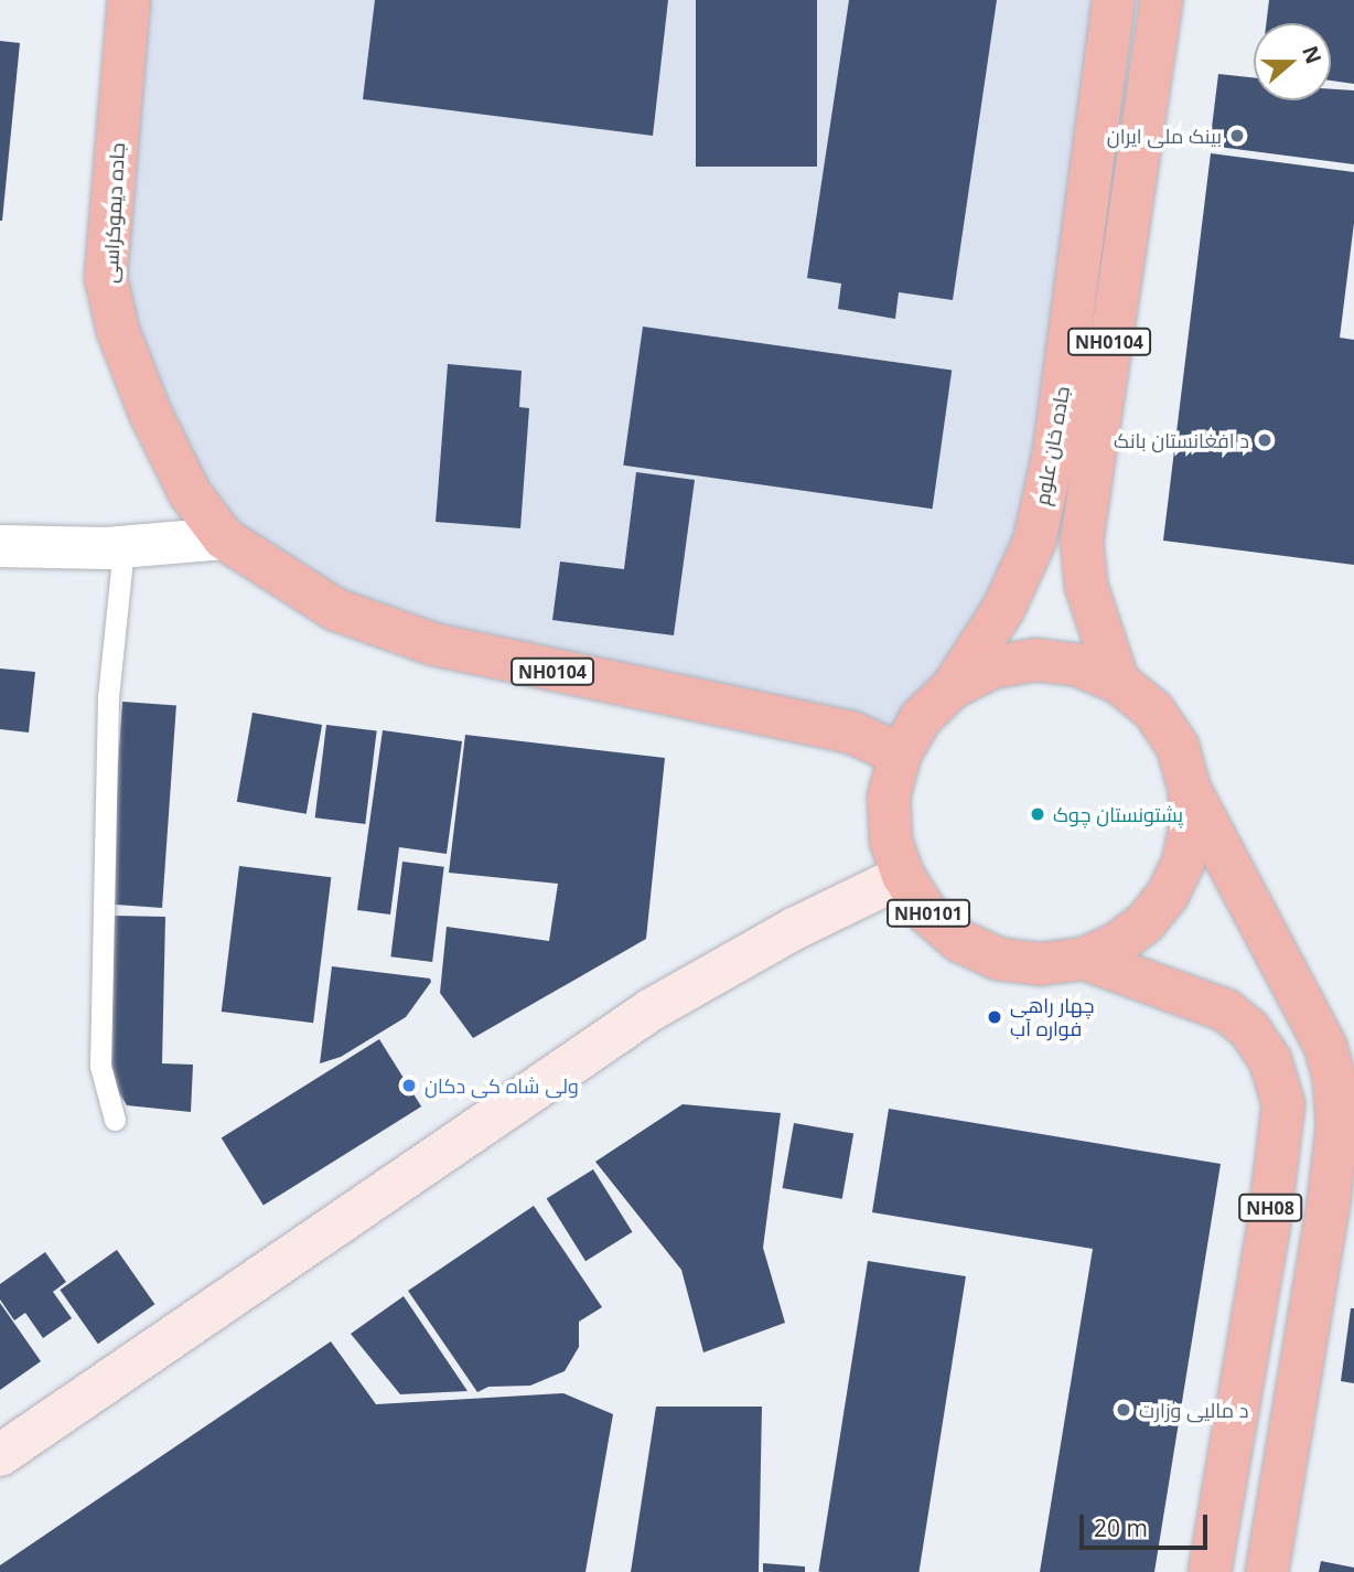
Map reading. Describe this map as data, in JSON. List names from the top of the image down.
{
  "streets": {
    "highway": [
      "جاده دیموکراسی",
      "NH0104",
      "جادہ خان علوم",
      "NH0101",
      "NH08"
    ]
  },
  "crossings": [
    ["جاده دیموکراسی", "NH0104"],
    ["NH0104", "NH0101"],
    ["جادہ خان علوم", "NH0101"],
    ["NH0101", "NH08"]
  ],
  "places": [
    "بینک ملی ایران",
    "د افغانستان بانک",
    "پشتونستان چوک",
    "چهار راهی فواره آب",
    "ولی شاہ کی دکان",
    "د مالیی وزارت"
  ],
  "scale_bar": "20 m",
  "north": "right"
}
